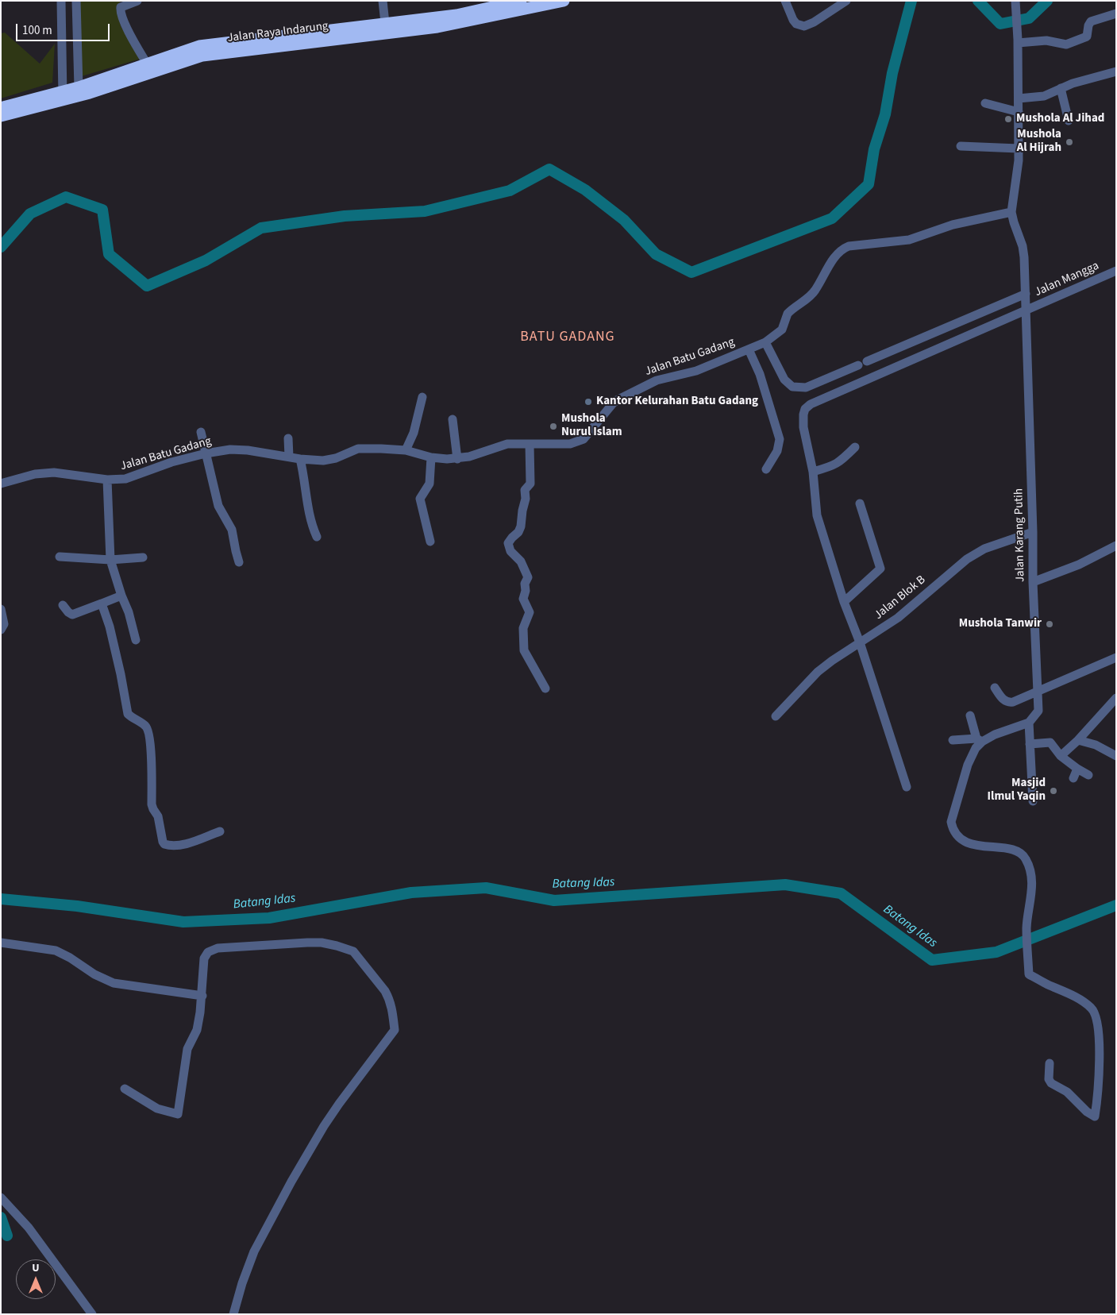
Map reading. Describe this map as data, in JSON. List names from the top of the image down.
{
  "streets": {
    "highway": ["Jalan Raya Indarung"],
    "street": [
      "Jalan Mangga",
      "Jalan Batu Gadang",
      "Jalan Karang Putih",
      "Jalan Blok B"
    ]
  },
  "crossings": [
    ["Jalan Mangga", "Jalan Karang Putih"],
    ["Jalan Batu Gadang", "Jalan Karang Putih"],
    ["Jalan Karang Putih", "Jalan Blok B"]
  ],
  "districts": ["BATU GADANG"],
  "water": ["Batang Idas"],
  "places": [
    "Mushola Al Jihad",
    "Mushola Al Hijrah",
    "Kantor Kelurahan Batu Gadang",
    "Mushola Nurul Islam",
    "Mushola Tanwir",
    "Masjid Ilmul Yaqin"
  ],
  "scale_bar": "100 m",
  "north": "top"
}
